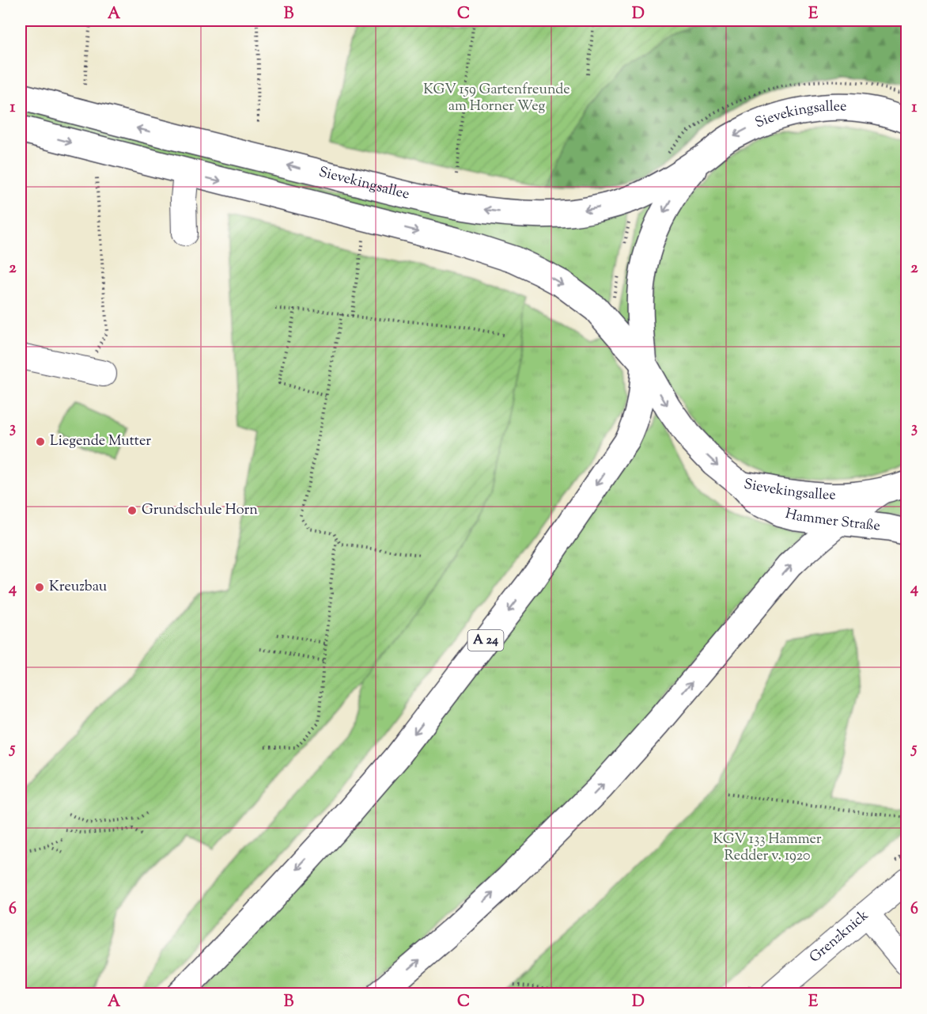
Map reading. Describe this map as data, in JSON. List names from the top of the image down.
{
  "streets": {
    "main road": ["Sievekingsallee", "Hammer Straße", "A 24"],
    "street": ["Grenzknick"]
  },
  "crossings": [
    ["Sievekingsallee", "Hammer Straße"],
    ["Sievekingsallee", "A 24"]
  ],
  "parks": ["KGV 159 Gartenfreunde am Horner Weg", "KGV 133 Hammer Redder v. 1920"],
  "places": ["Liegende Mutter", "Grundschule Horn", "Kreuzbau"],
  "grid": {
    "columns": [
      "A",
      "B",
      "C",
      "D",
      "E"
    ],
    "rows": [
      "1",
      "2",
      "3",
      "4",
      "5",
      "6"
    ]
  }
}
